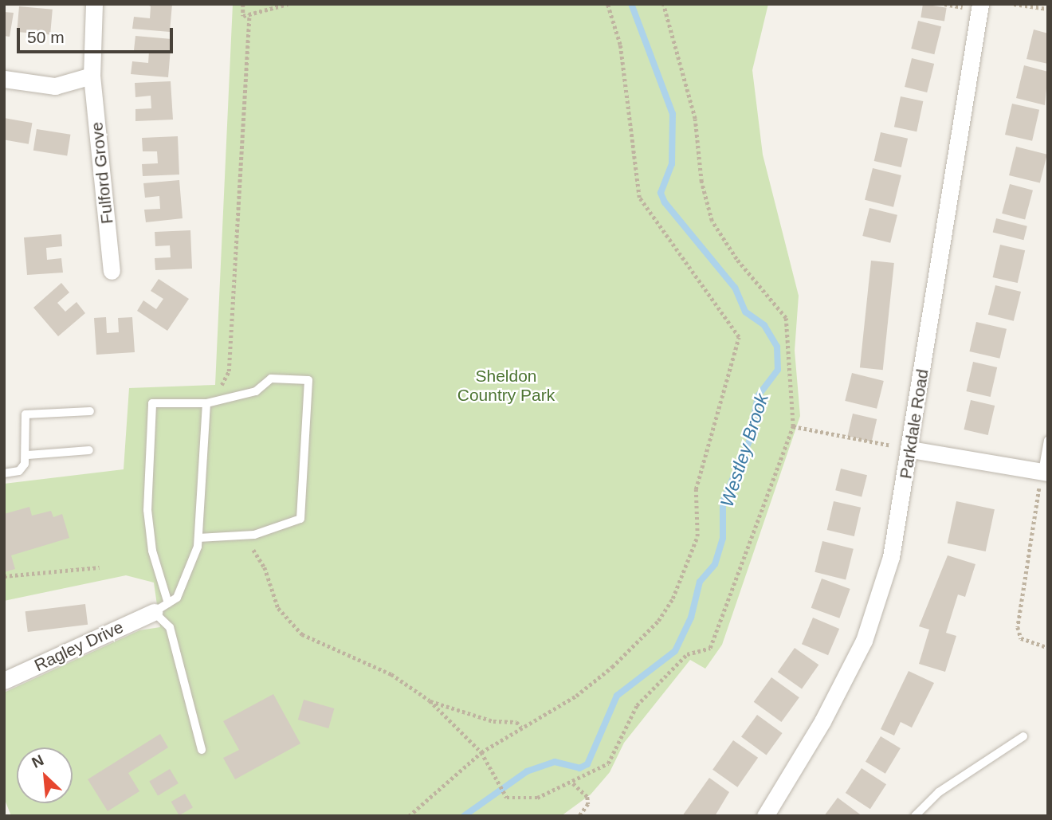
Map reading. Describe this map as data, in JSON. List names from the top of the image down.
{
  "streets": {
    "street": ["Fulford Grove", "Parkdale Road", "Ragley Drive"]
  },
  "water": ["Westley Brook"],
  "parks": ["Sheldon Country Park"],
  "scale_bar": "50 m",
  "north": "top left"
}
